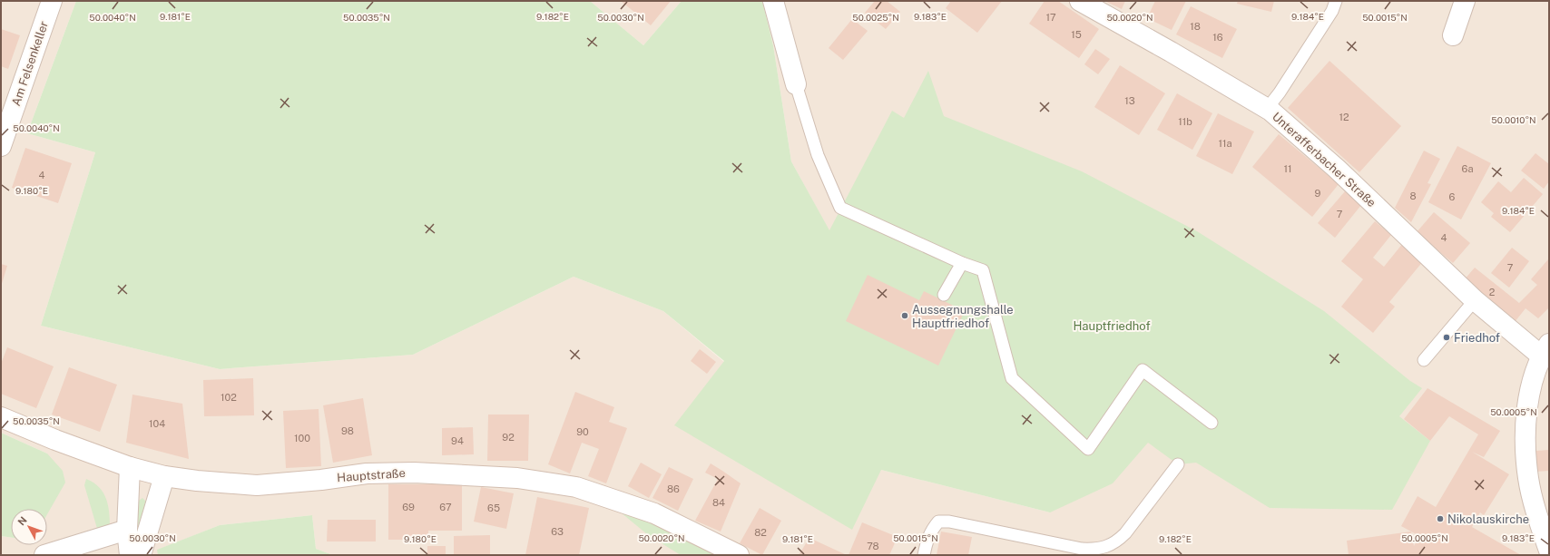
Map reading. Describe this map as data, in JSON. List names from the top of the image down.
{
  "streets": {
    "street": ["Am Felsenkeller", "Unterafferbacher Straße", "Hauptstraße"]
  },
  "parks": ["Hauptfriedhof"],
  "places": ["Aussegnungshalle Hauptfriedhof", "Friedhof", "Nikolauskirche"],
  "house_numbers": [
    "17",
    "18",
    "15",
    "16",
    "13",
    "12",
    "11b",
    "11a",
    "11",
    "6a",
    "4",
    "9",
    "8",
    "6",
    "7",
    "4",
    "7",
    "2",
    "102",
    "104",
    "98",
    "90",
    "92",
    "100",
    "94",
    "86",
    "84",
    "69",
    "67",
    "65",
    "63",
    "82",
    "78"
  ],
  "north": "top left",
  "coordinates": [
    "9.184°E",
    "9.181°E",
    "9.182°E",
    "9.183°E",
    "50.0040°N",
    "50.0035°N",
    "50.0030°N",
    "50.0025°N",
    "50.0020°N",
    "50.0015°N",
    "50.0010°N",
    "9.180°E",
    "50.0005°N"
  ]
}
